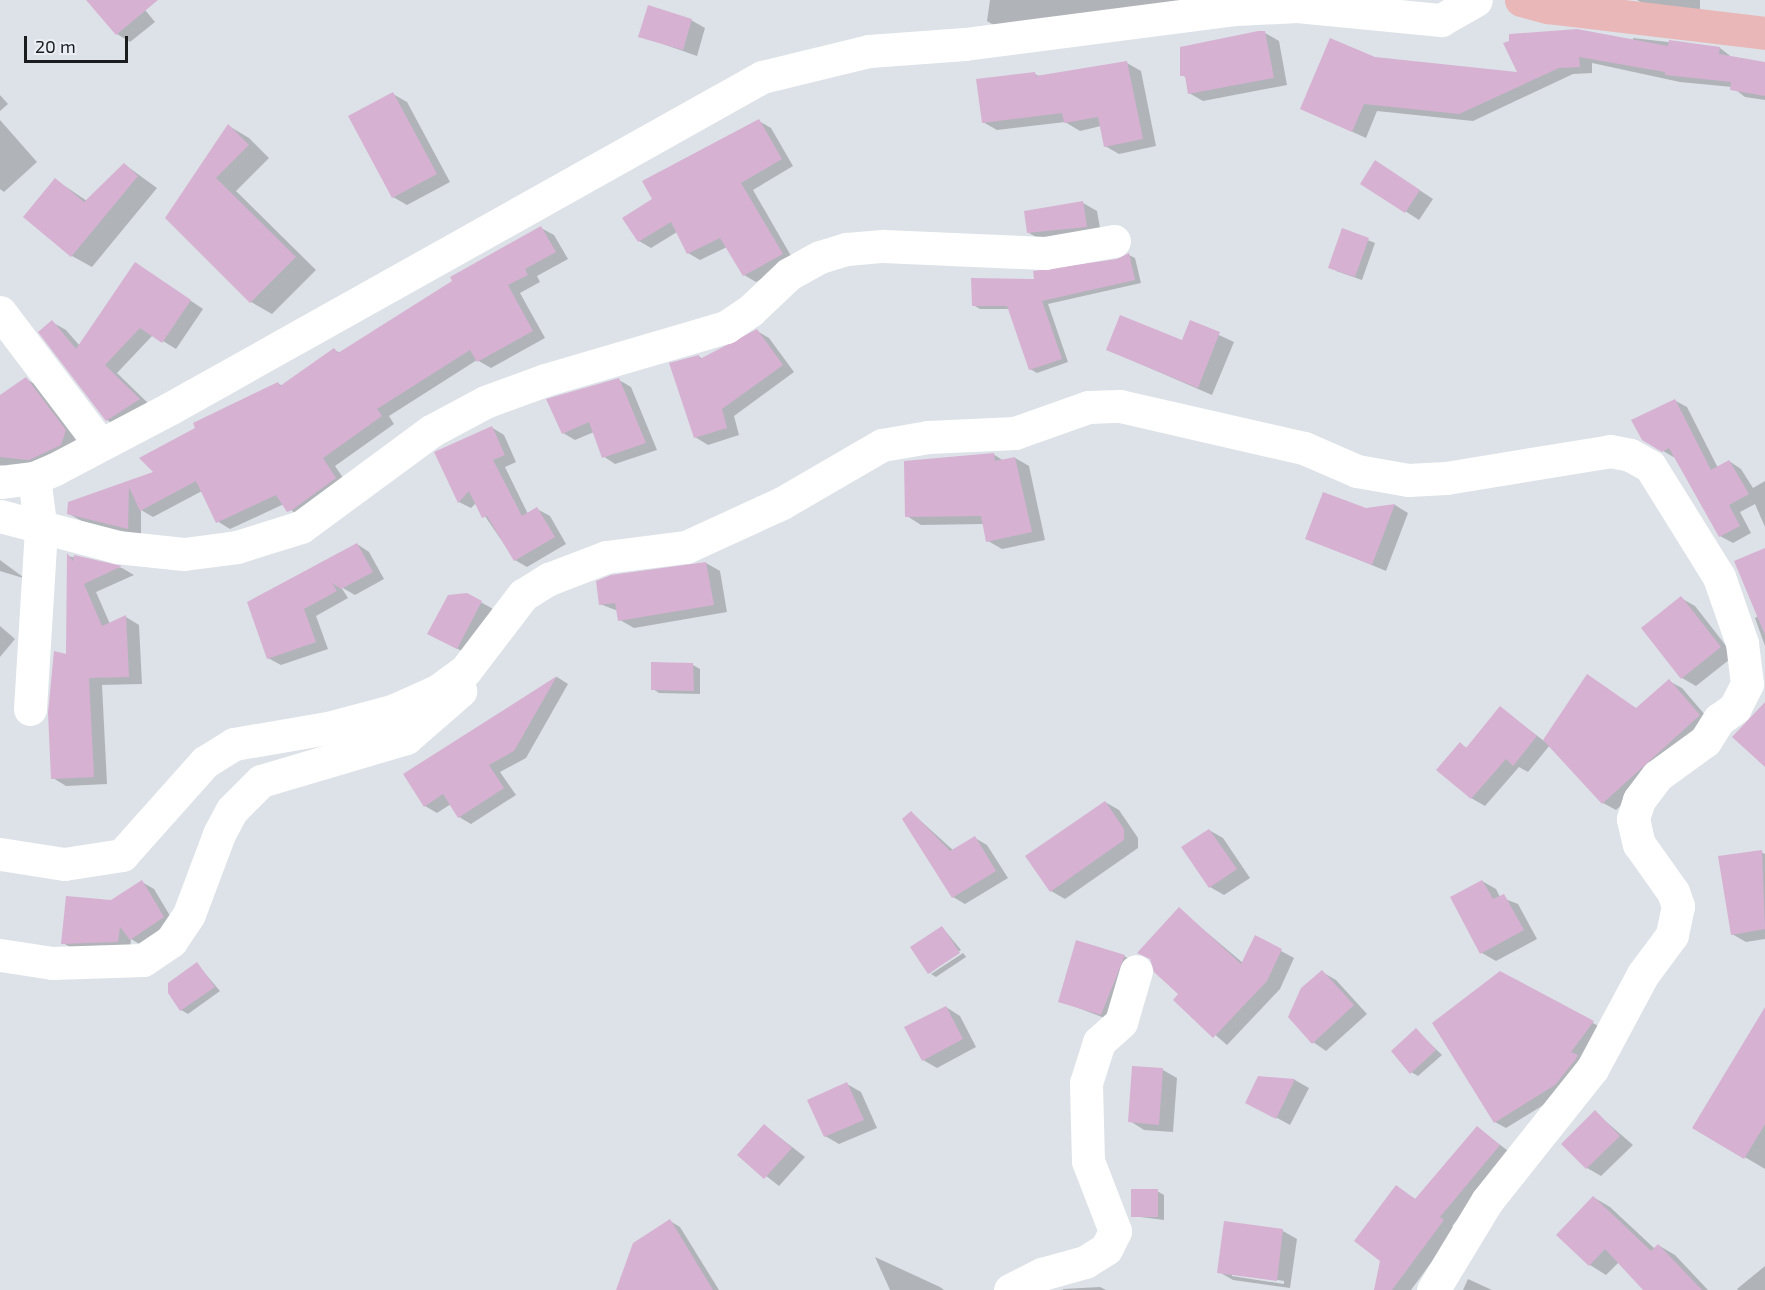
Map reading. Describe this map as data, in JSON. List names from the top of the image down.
{
  "scale_bar": "20 m"
}
